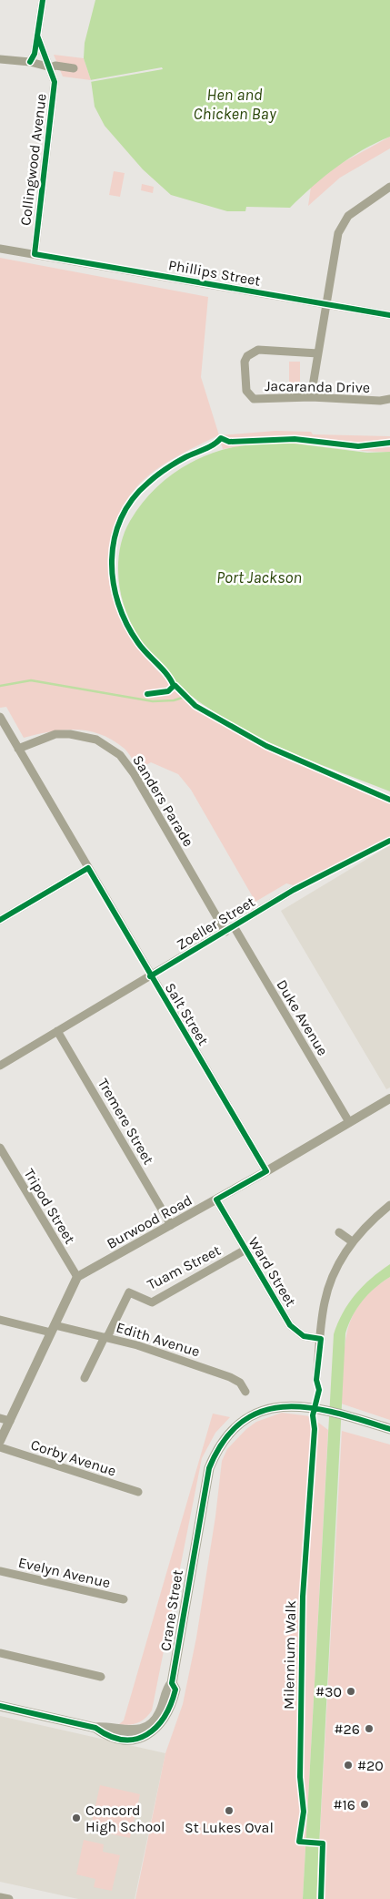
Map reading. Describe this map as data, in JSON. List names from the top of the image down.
{
  "streets": {
    "main road": ["Crane Street"],
    "street": [
      "Collingwood Avenue",
      "Phillips Street",
      "Jacaranda Drive",
      "Sanders Parade",
      "Zoeller Street",
      "Salt Street",
      "Duke Avenue",
      "Tremere Street",
      "Tripod Street",
      "Burwood Road",
      "Tuam Street",
      "Ward Street",
      "Edith Avenue",
      "Corby Avenue",
      "Evelyn Avenue"
    ],
    "cycle path": ["Milennium Walk"]
  },
  "crossings": [
    ["Collingwood Avenue", "Phillips Street"],
    ["Sanders Parade", "Zoeller Street"],
    ["Sanders Parade", "Salt Street"],
    ["Zoeller Street", "Salt Street"],
    ["Zoeller Street", "Duke Avenue"],
    ["Zoeller Street", "Tremere Street"],
    ["Salt Street", "Burwood Road"],
    ["Duke Avenue", "Burwood Road"],
    ["Tremere Street", "Burwood Road"],
    ["Tripod Street", "Burwood Road"],
    ["Burwood Road", "Ward Street"],
    ["Tuam Street", "Ward Street"],
    ["Tuam Street", "Edith Avenue"]
  ],
  "water": ["Hen and Chicken Bay", "Port Jackson"],
  "places": [
    "#30",
    "#26",
    "#20",
    "#16",
    "St Lukes Oval",
    "Concord High School"
  ]
}
